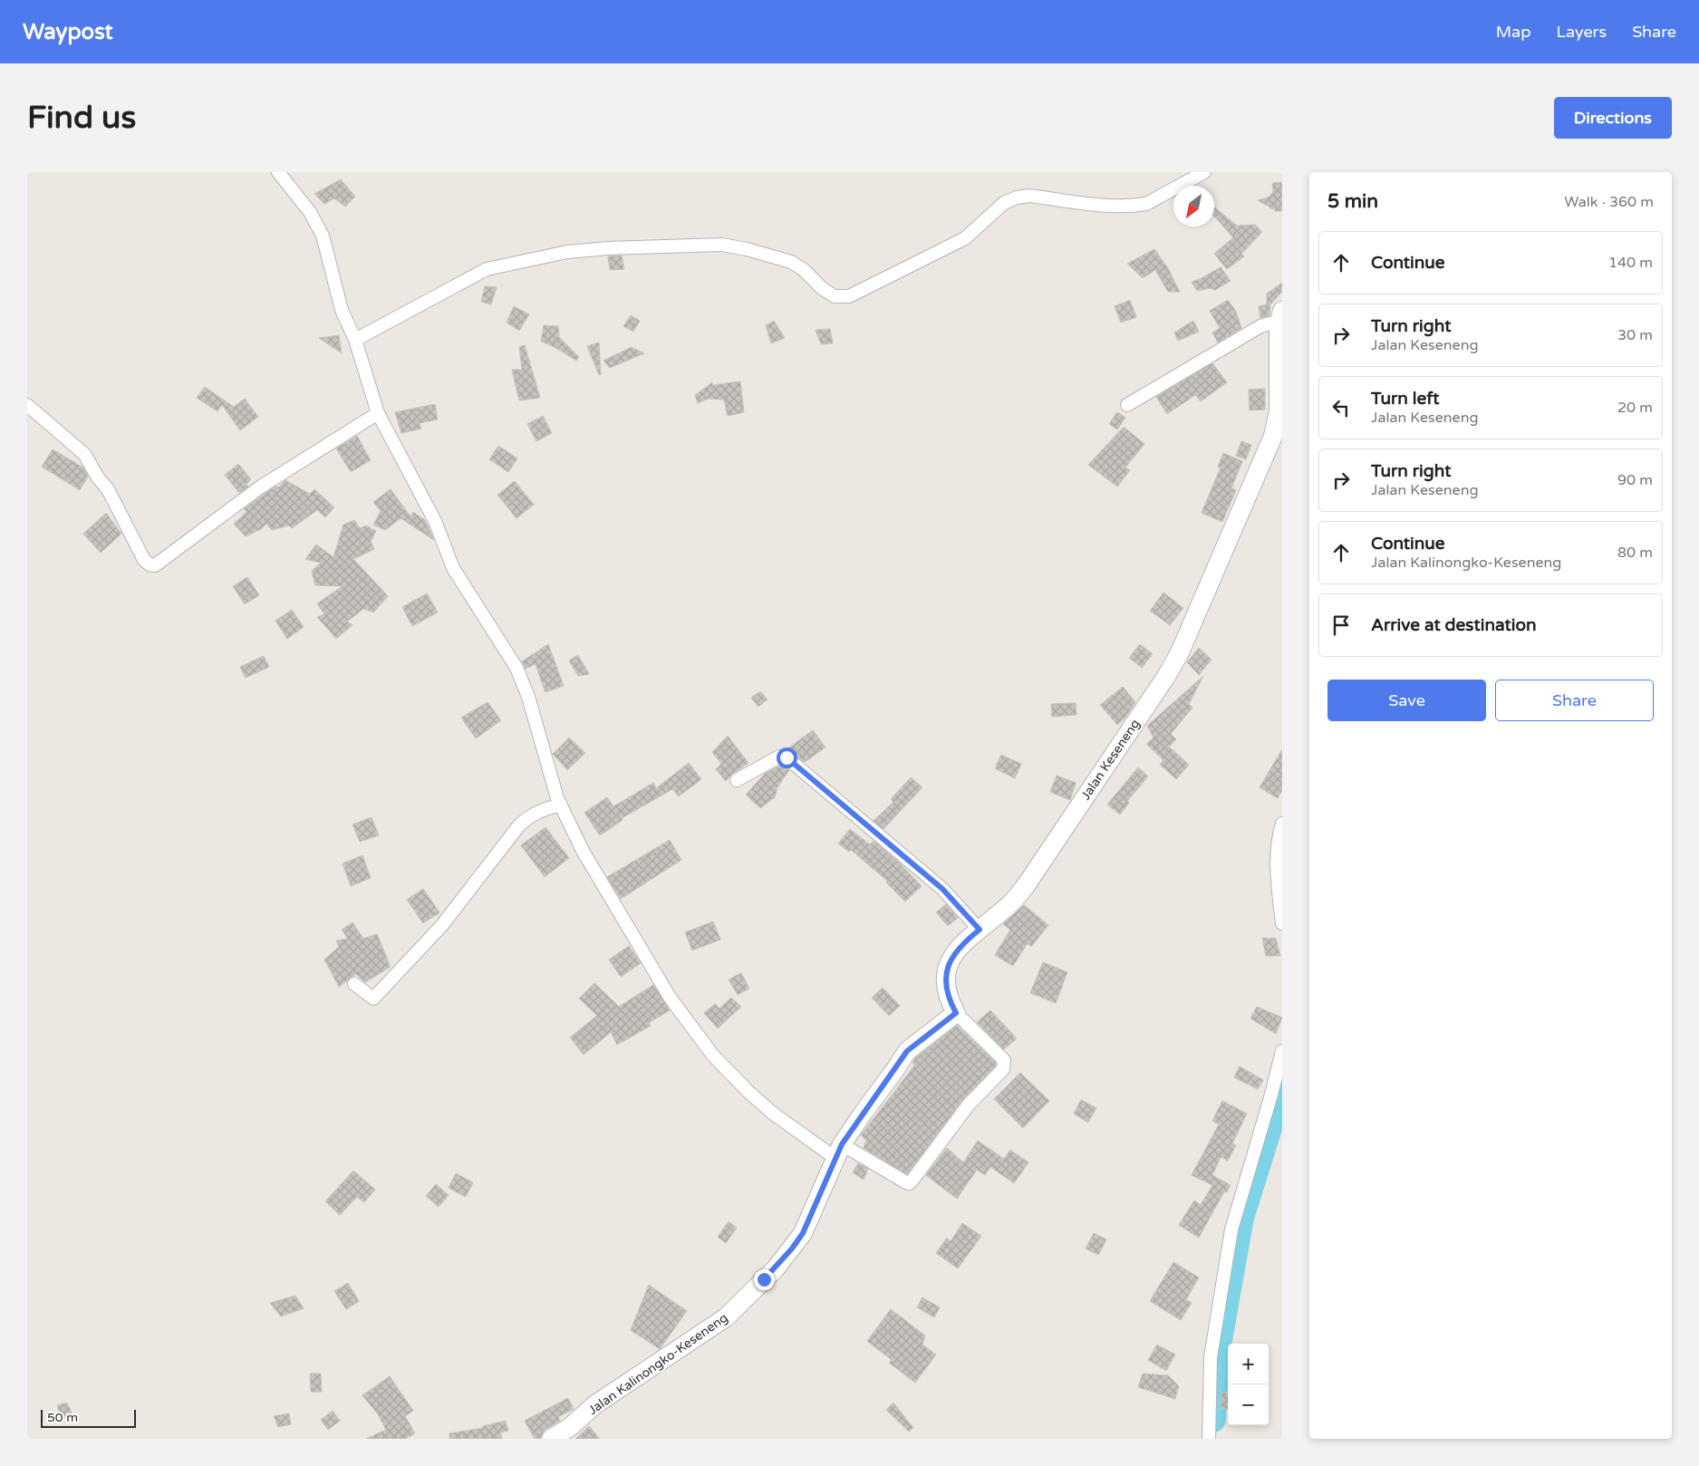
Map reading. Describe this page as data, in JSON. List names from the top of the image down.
{
  "streets": {
    "street": ["Jalan Keseneng", "Jalan Kalinongko-Keseneng"]
  },
  "scale_bar": "50 m",
  "north": "bottom left",
  "page": {
    "header": "Waypost",
    "nav": ["Map", "Layers", "Share"],
    "buttons": [
      "Directions",
      ["Save", "Share"]
    ],
    "title": "Find us",
    "heading": ["5 min", "Walk · 360 m"],
    "list": [
      ["Continue", "140 m"],
      ["Turn right", "Jalan Keseneng", "30 m"],
      ["Turn left", "Jalan Keseneng", "20 m"],
      ["Turn right", "Jalan Keseneng", "90 m"],
      ["Continue", "Jalan Kalinongko-Keseneng", "80 m"],
      "Arrive at destination"
    ],
    "map_buttons": ["+", "−"],
    "scale": "50 m"
  }
}
